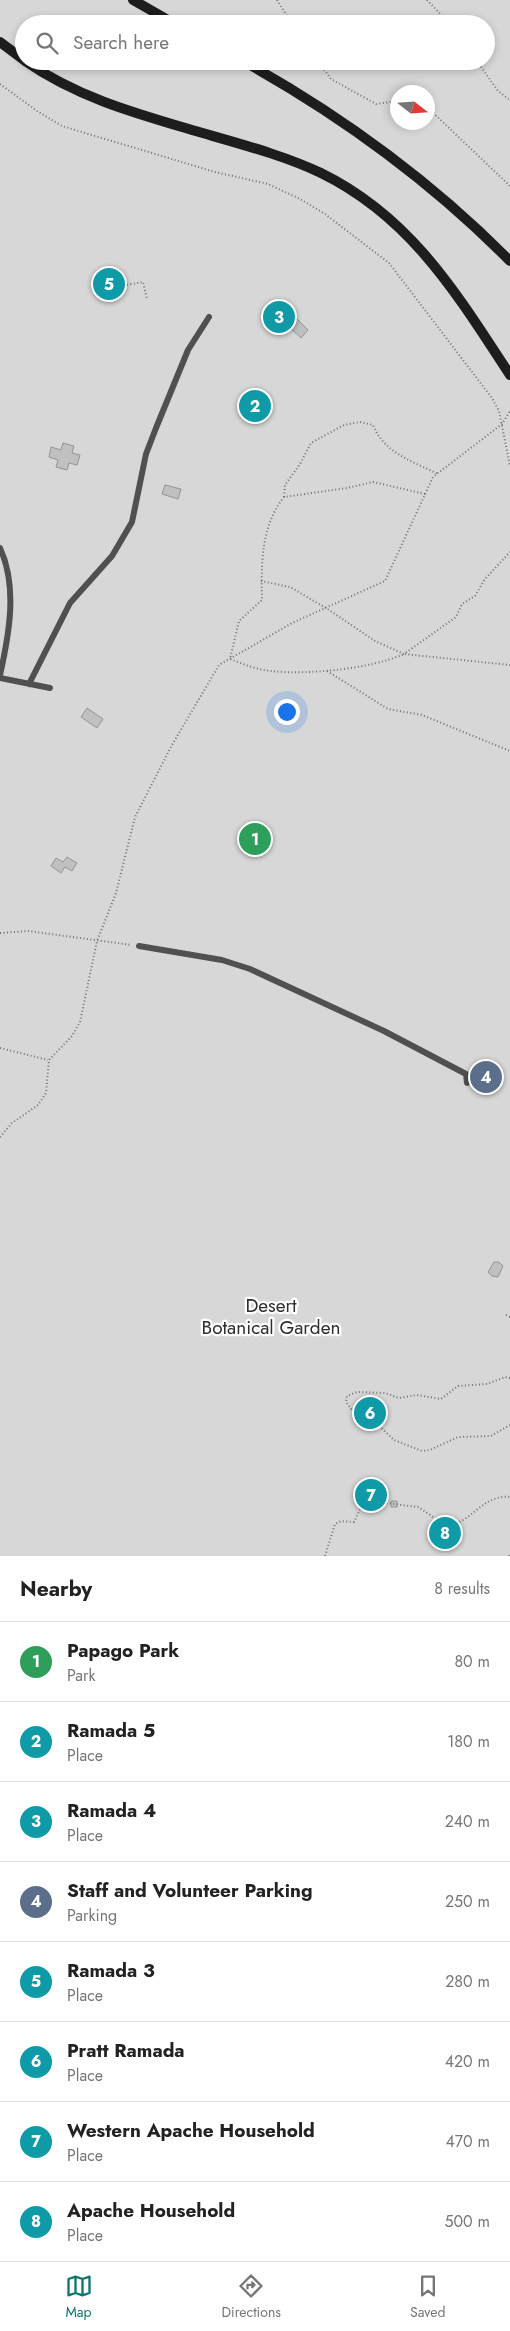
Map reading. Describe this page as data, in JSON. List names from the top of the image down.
{
  "parks": ["Desert Botanical Garden"],
  "north": "right",
  "page": {
    "search": "Search here",
    "pins": [
      "5",
      "3",
      "2",
      "1",
      "4",
      "6",
      "7",
      "8"
    ],
    "heading": ["Nearby", "8 results"],
    "list": [
      {
        "mark": "1",
        "name": "Papago Park",
        "note": "Park",
        "value": "80 m"
      },
      {
        "mark": "2",
        "name": "Ramada 5",
        "note": "Place",
        "value": "180 m"
      },
      {
        "mark": "3",
        "name": "Ramada 4",
        "note": "Place",
        "value": "240 m"
      },
      {
        "mark": "4",
        "name": "Staff and Volunteer Parking",
        "note": "Parking",
        "value": "250 m"
      },
      {
        "mark": "5",
        "name": "Ramada 3",
        "note": "Place",
        "value": "280 m"
      },
      {
        "mark": "6",
        "name": "Pratt Ramada",
        "note": "Place",
        "value": "420 m"
      },
      {
        "mark": "7",
        "name": "Western Apache Household",
        "note": "Place",
        "value": "470 m"
      },
      {
        "mark": "8",
        "name": "Apache Household",
        "note": "Place",
        "value": "500 m"
      }
    ],
    "nav": ["Map", "Directions", "Saved"]
  }
}
